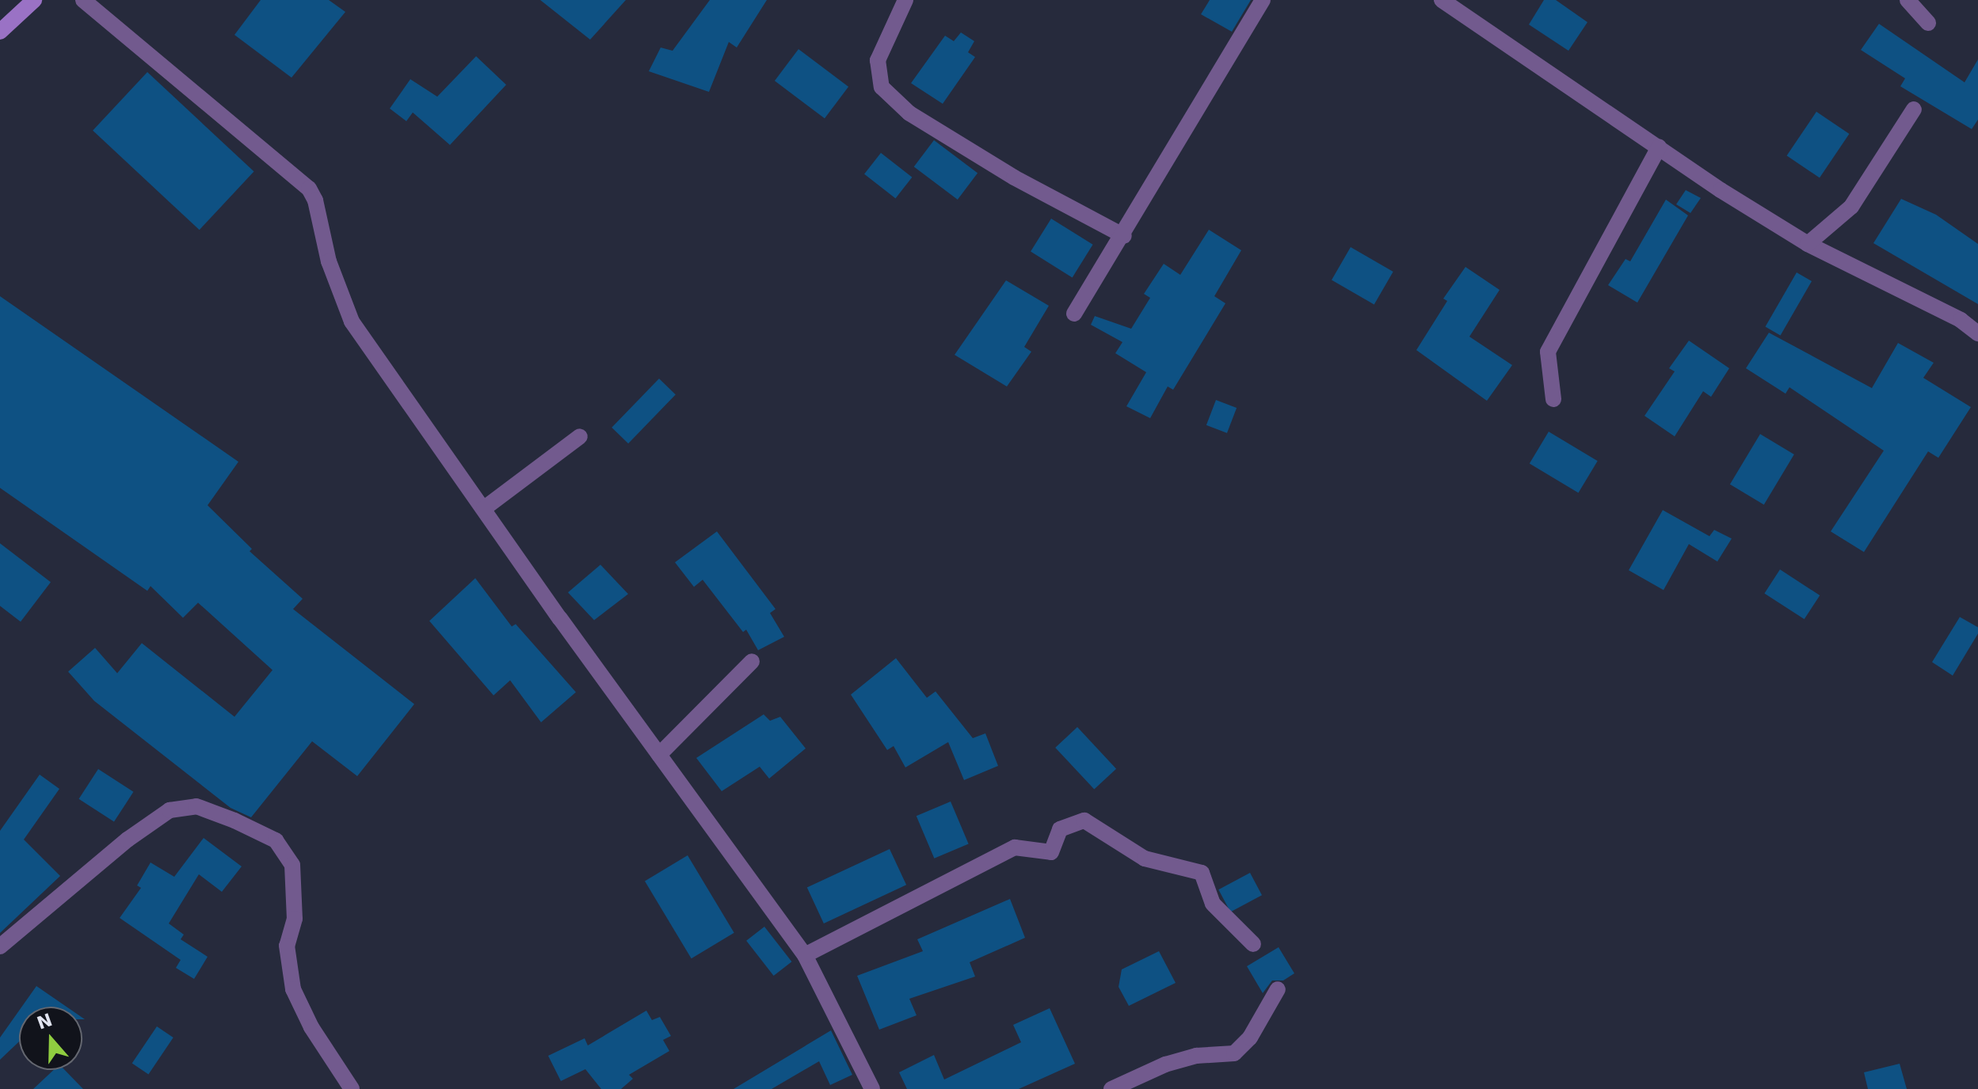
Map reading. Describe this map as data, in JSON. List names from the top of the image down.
{
  "north": "top"
}
